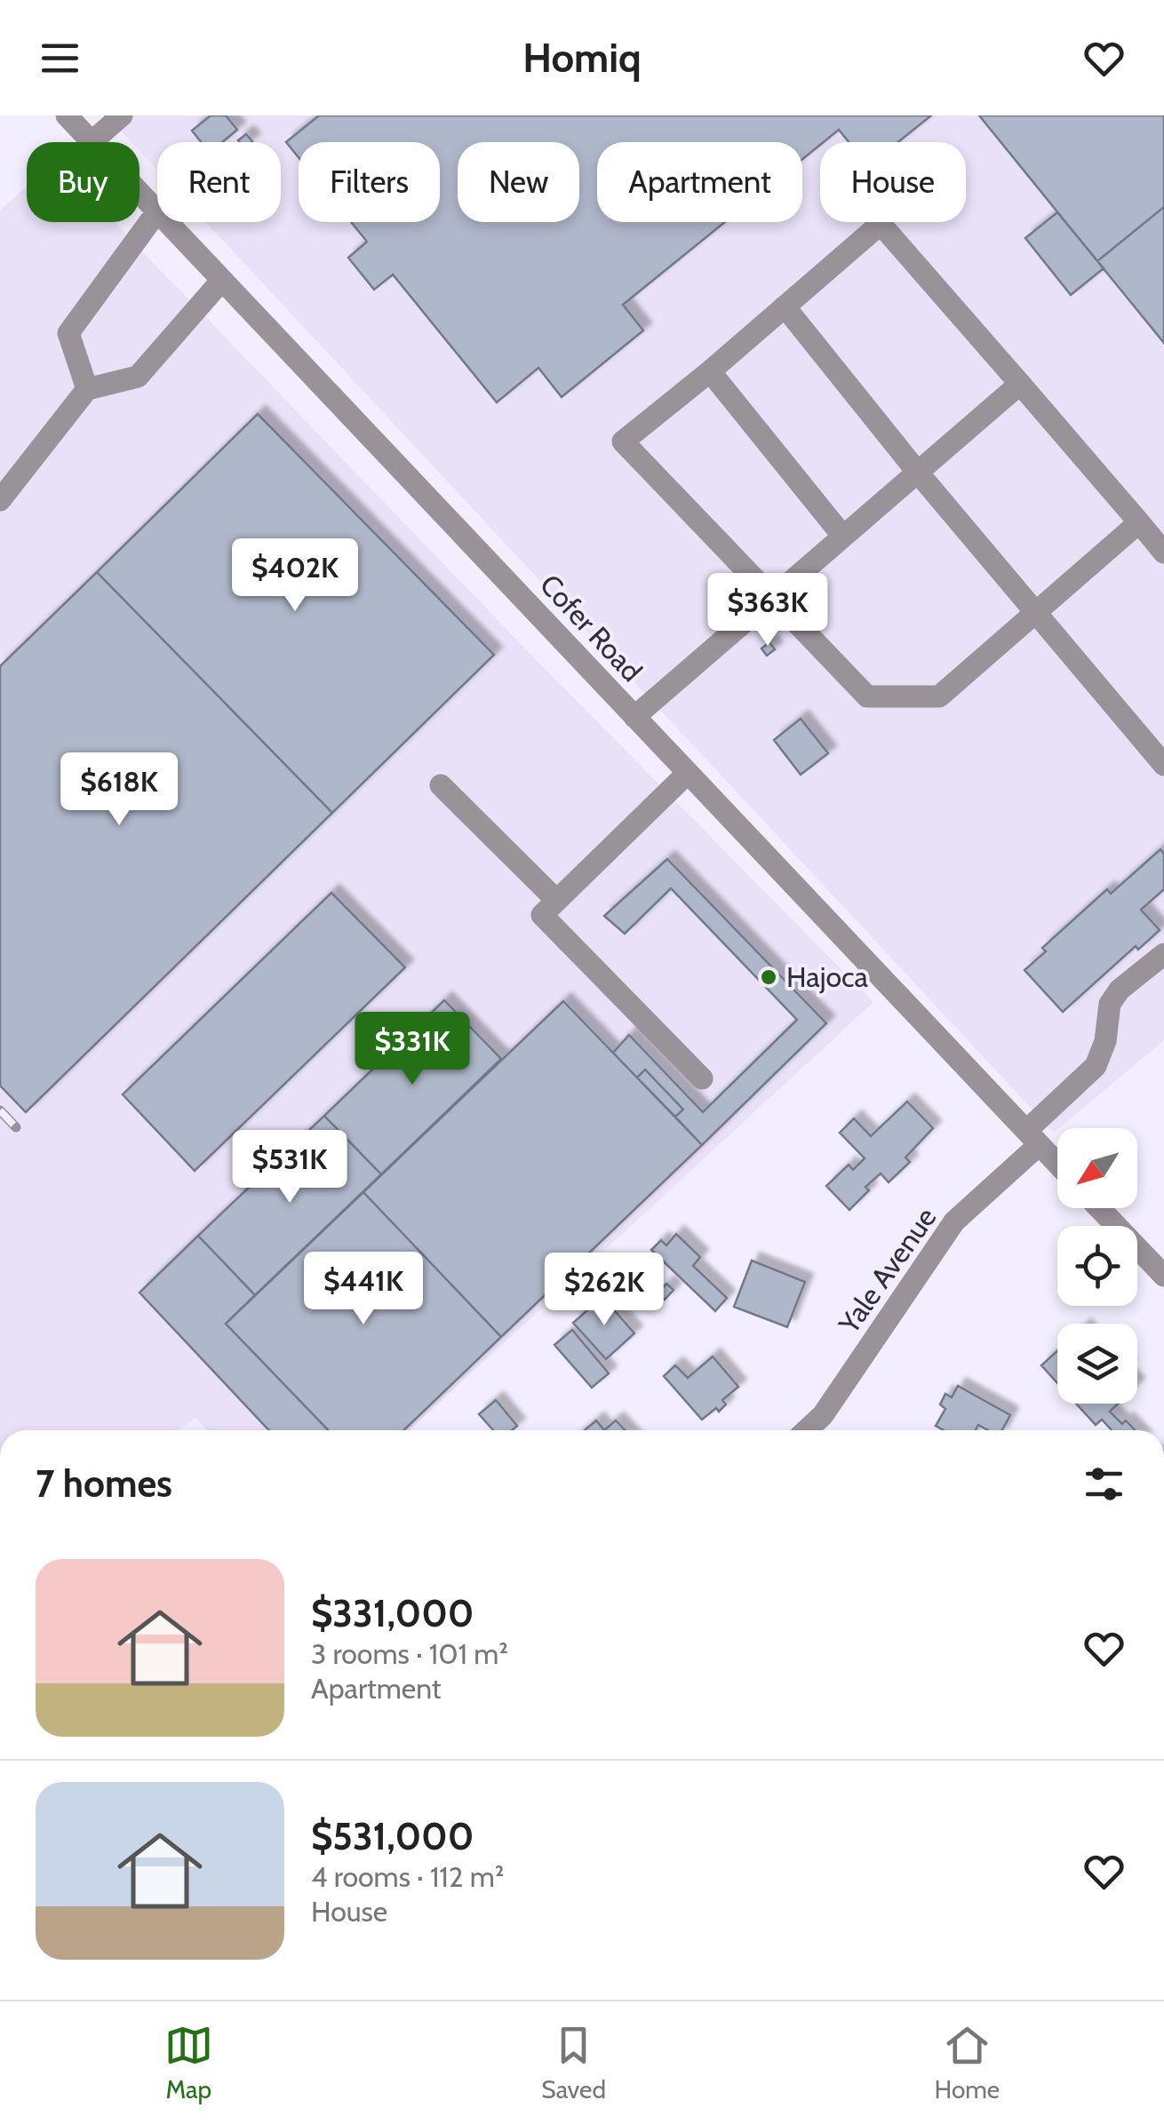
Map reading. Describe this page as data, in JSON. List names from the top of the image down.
{
  "streets": {
    "street": ["Cofer Road", "Yale Avenue"]
  },
  "crossings": [
    ["Cofer Road", "Yale Avenue"]
  ],
  "places": ["Hajoca"],
  "north": "bottom left",
  "page": {
    "header": "Homiq",
    "chip": [
      "Buy",
      "Rent",
      "Filters",
      "New",
      "Apartment",
      "House"
    ],
    "price": [
      "$402K",
      "$363K",
      "$618K",
      "$331K",
      "$531K",
      "$441K",
      "$262K"
    ],
    "heading": "7 homes",
    "list": [
      {
        "name": "$331,000",
        "note": "3 rooms · 101 m² · Apartment"
      },
      {
        "name": "$531,000",
        "note": "4 rooms · 112 m² · House"
      }
    ],
    "tabs": ["Map", "Saved", "Home"]
  }
}
